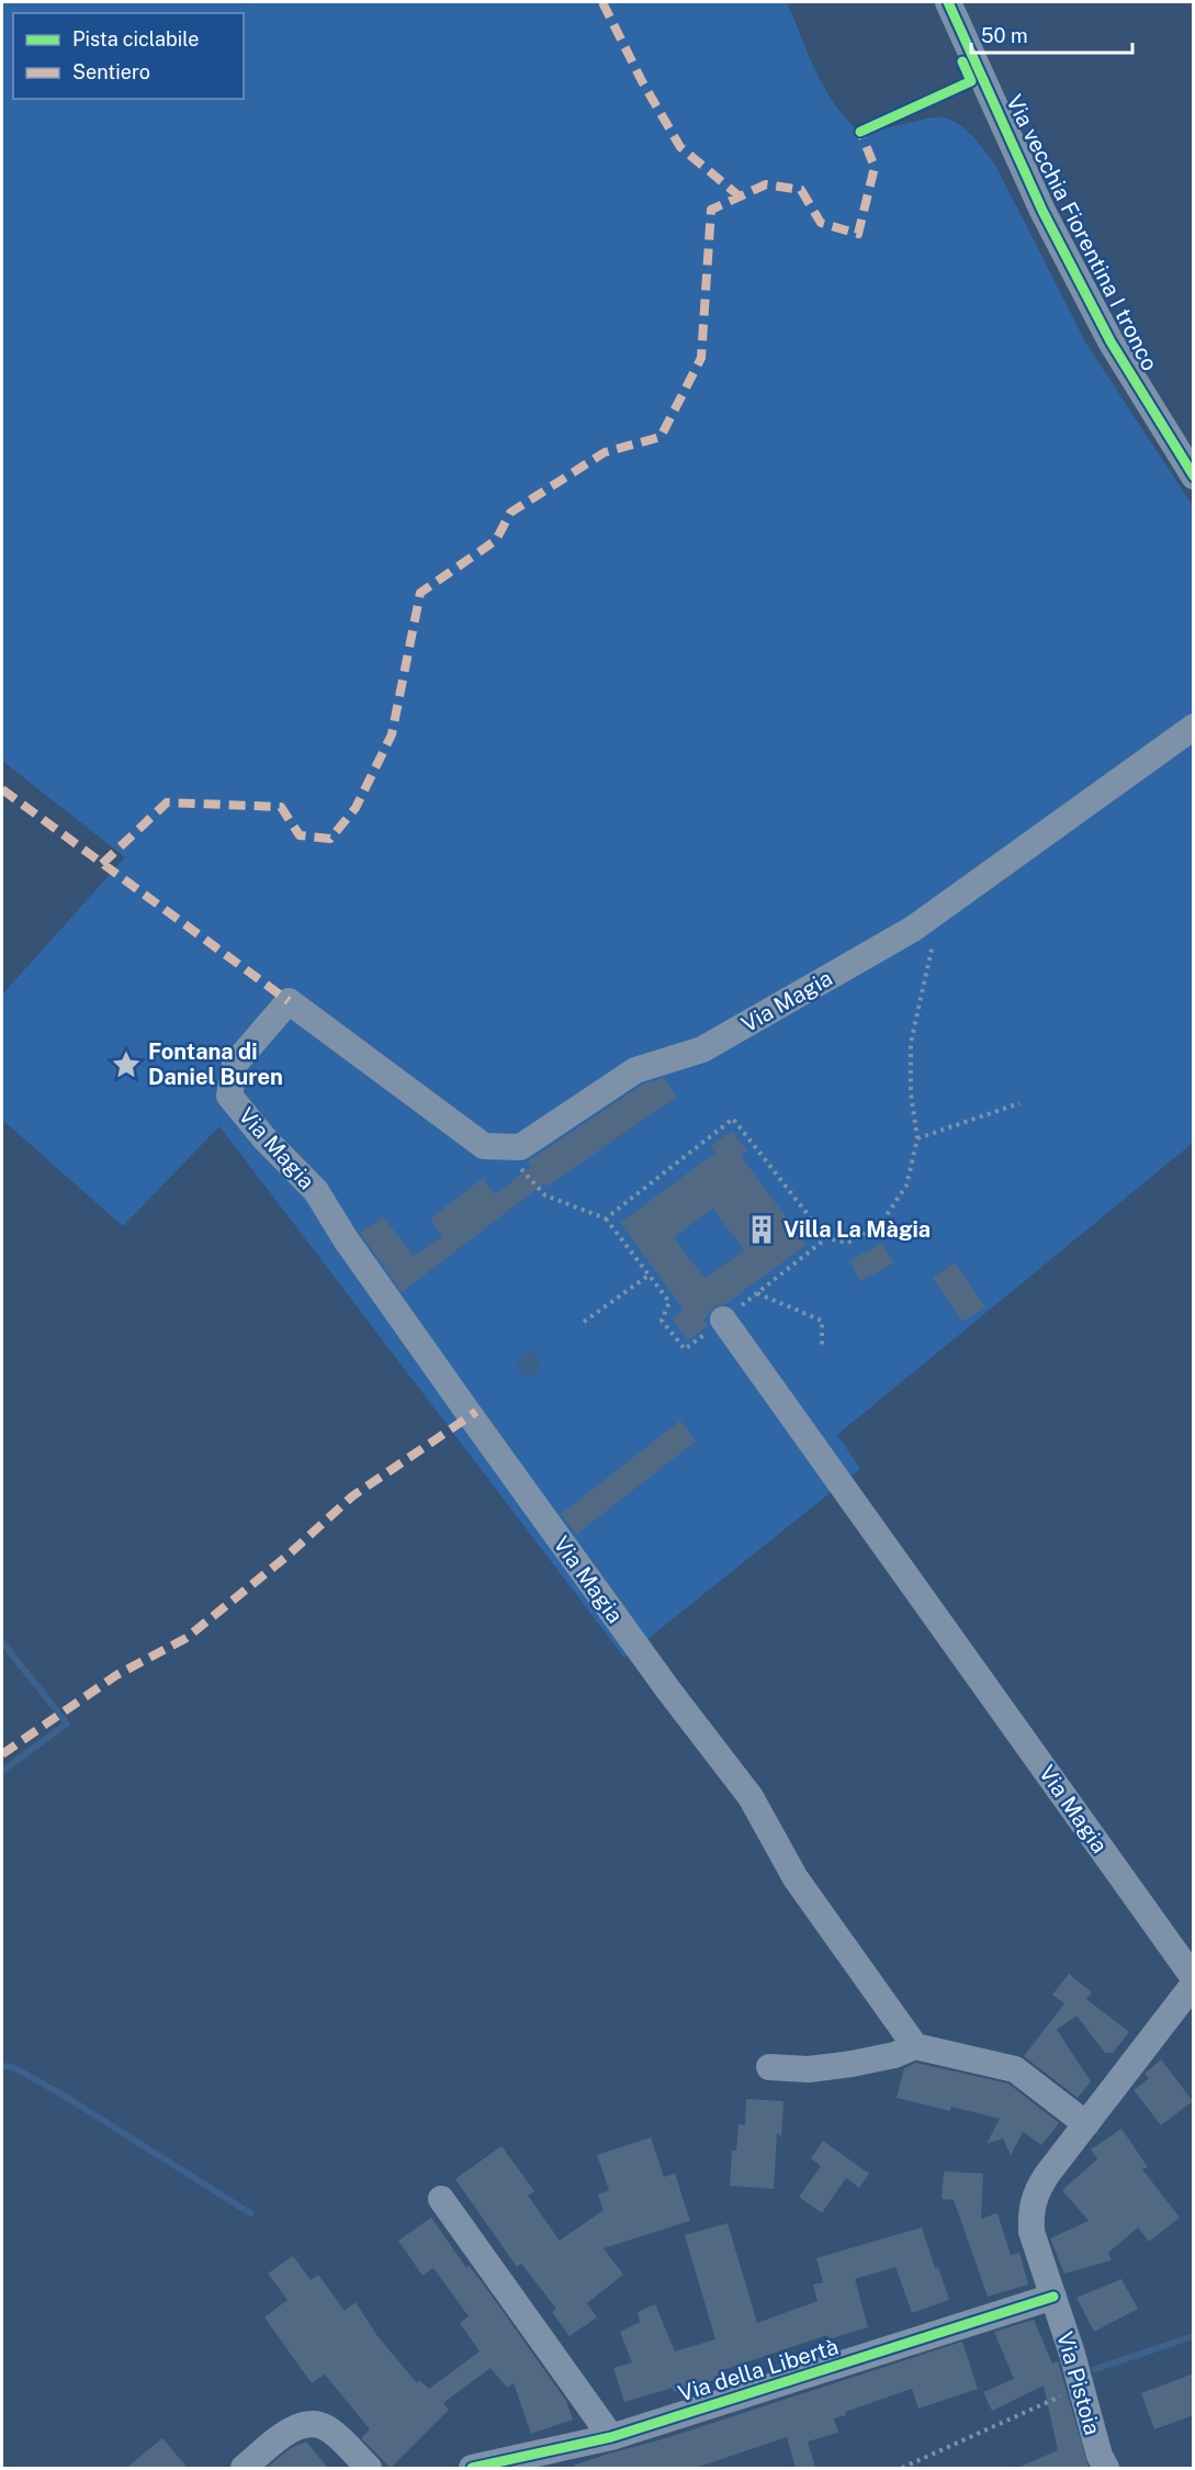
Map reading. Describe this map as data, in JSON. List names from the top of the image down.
{
  "streets": {
    "street": [
      "Via vecchia Fiorentina I tronco",
      "Via Magia",
      "Via della Libertà",
      "Via Pistoia"
    ]
  },
  "crossings": [
    ["Via della Libertà", "Via Pistoia"]
  ],
  "places": {
    "place": ["Fontana di Daniel Buren"],
    "building": ["Villa La Màgia"]
  },
  "legend": ["Pista ciclabile", "Sentiero"],
  "scale_bar": "50 m"
}
